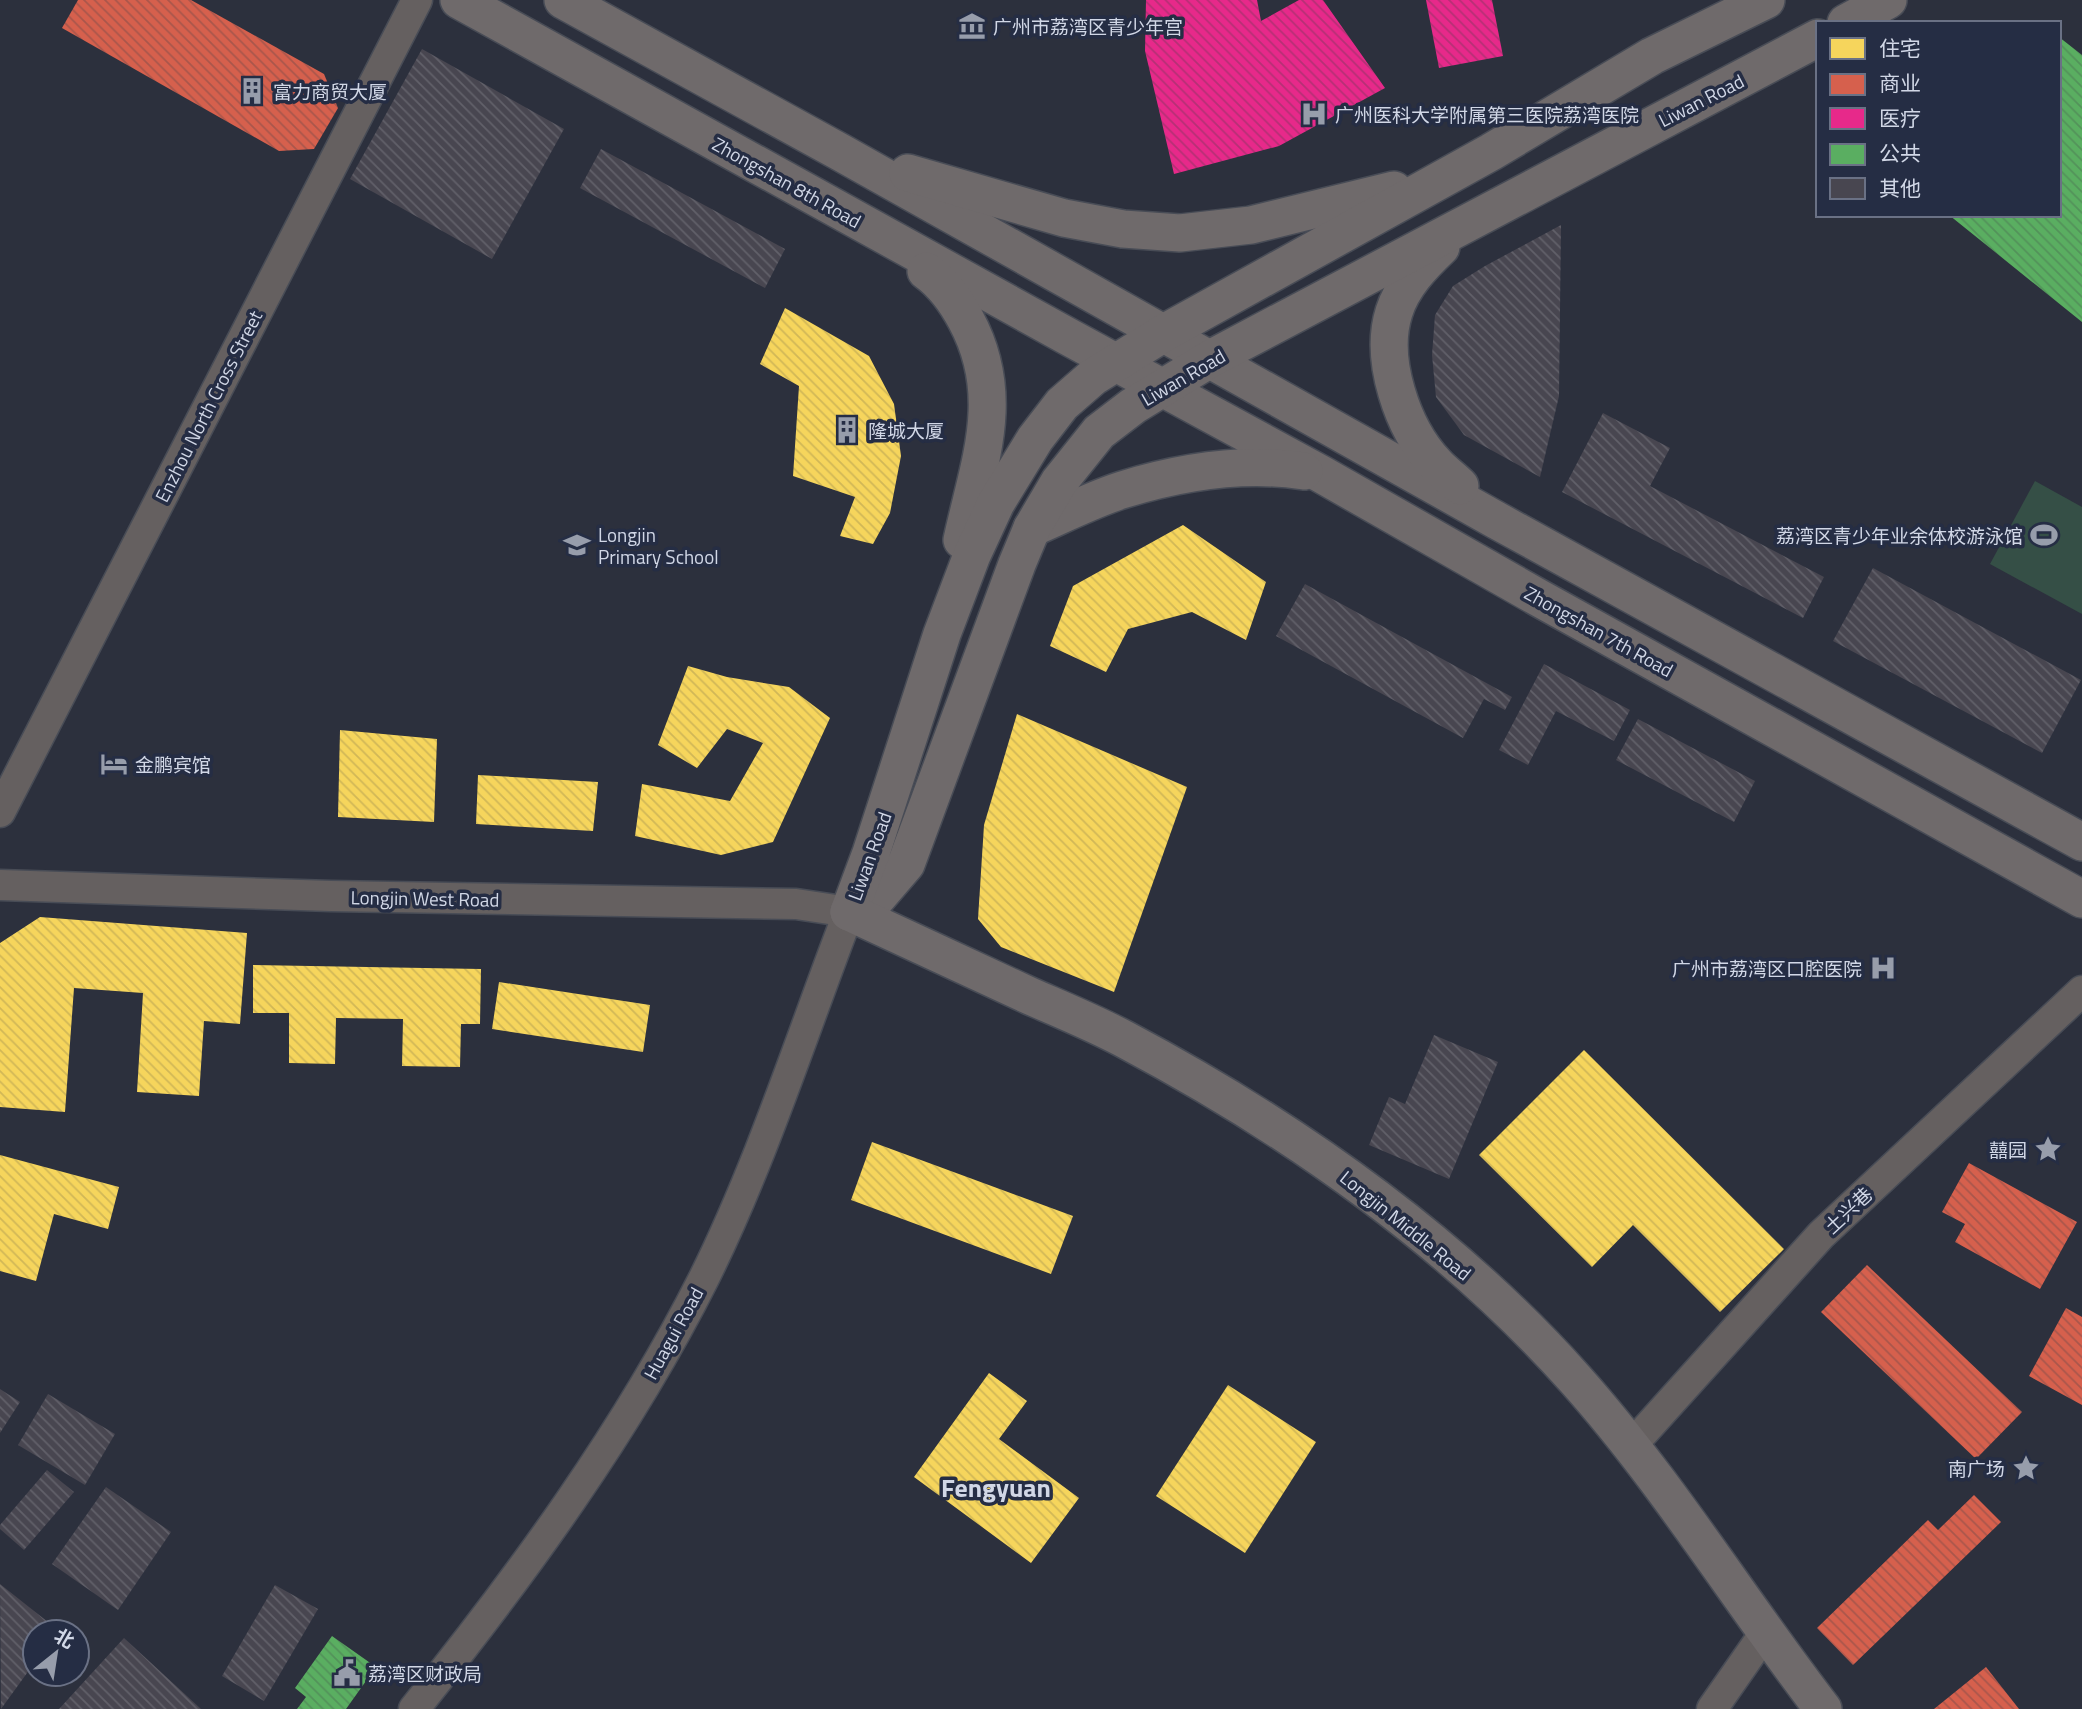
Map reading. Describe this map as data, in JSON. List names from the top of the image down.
{
  "streets": {
    "main road": [
      "Liwan Road",
      "Zhongshan 8th Road",
      "Zhongshan 7th Road",
      "Longjin Middle Road"
    ],
    "street": [
      "Enzhou North Cross Street",
      "Longjin West Road",
      "土兴巷",
      "Huagui Road"
    ]
  },
  "crossings": [
    ["Liwan Road", "Zhongshan 8th Road"],
    ["Liwan Road", "Zhongshan 7th Road"],
    ["Liwan Road", "Longjin West Road"],
    ["Liwan Road", "Longjin Middle Road"],
    ["Liwan Road", "Huagui Road"],
    ["Zhongshan 8th Road", "Zhongshan 7th Road"],
    ["Longjin West Road", "Longjin Middle Road"],
    ["Longjin West Road", "Huagui Road"],
    ["土兴巷", "Longjin Middle Road"],
    ["Longjin Middle Road", "Huagui Road"]
  ],
  "districts": ["Fengyuan"],
  "places": {
    "museum": ["广州市荔湾区青少年宫"],
    "building": ["富力商贸大厦", "隆城大厦"],
    "hospital": ["广州医科大学附属第三医院荔湾医院", "广州市荔湾区口腔医院"],
    "sports": ["荔湾区青少年业余体校游泳馆"],
    "school or university": ["Longjin Primary School"],
    "hotel": ["金鹏宾馆"],
    "place": ["囍园", "南广场"],
    "public building": ["荔湾区财政局"]
  },
  "legend": [
    "住宅",
    "商业",
    "医疗",
    "公共",
    "其他"
  ],
  "north": "top right"
}
